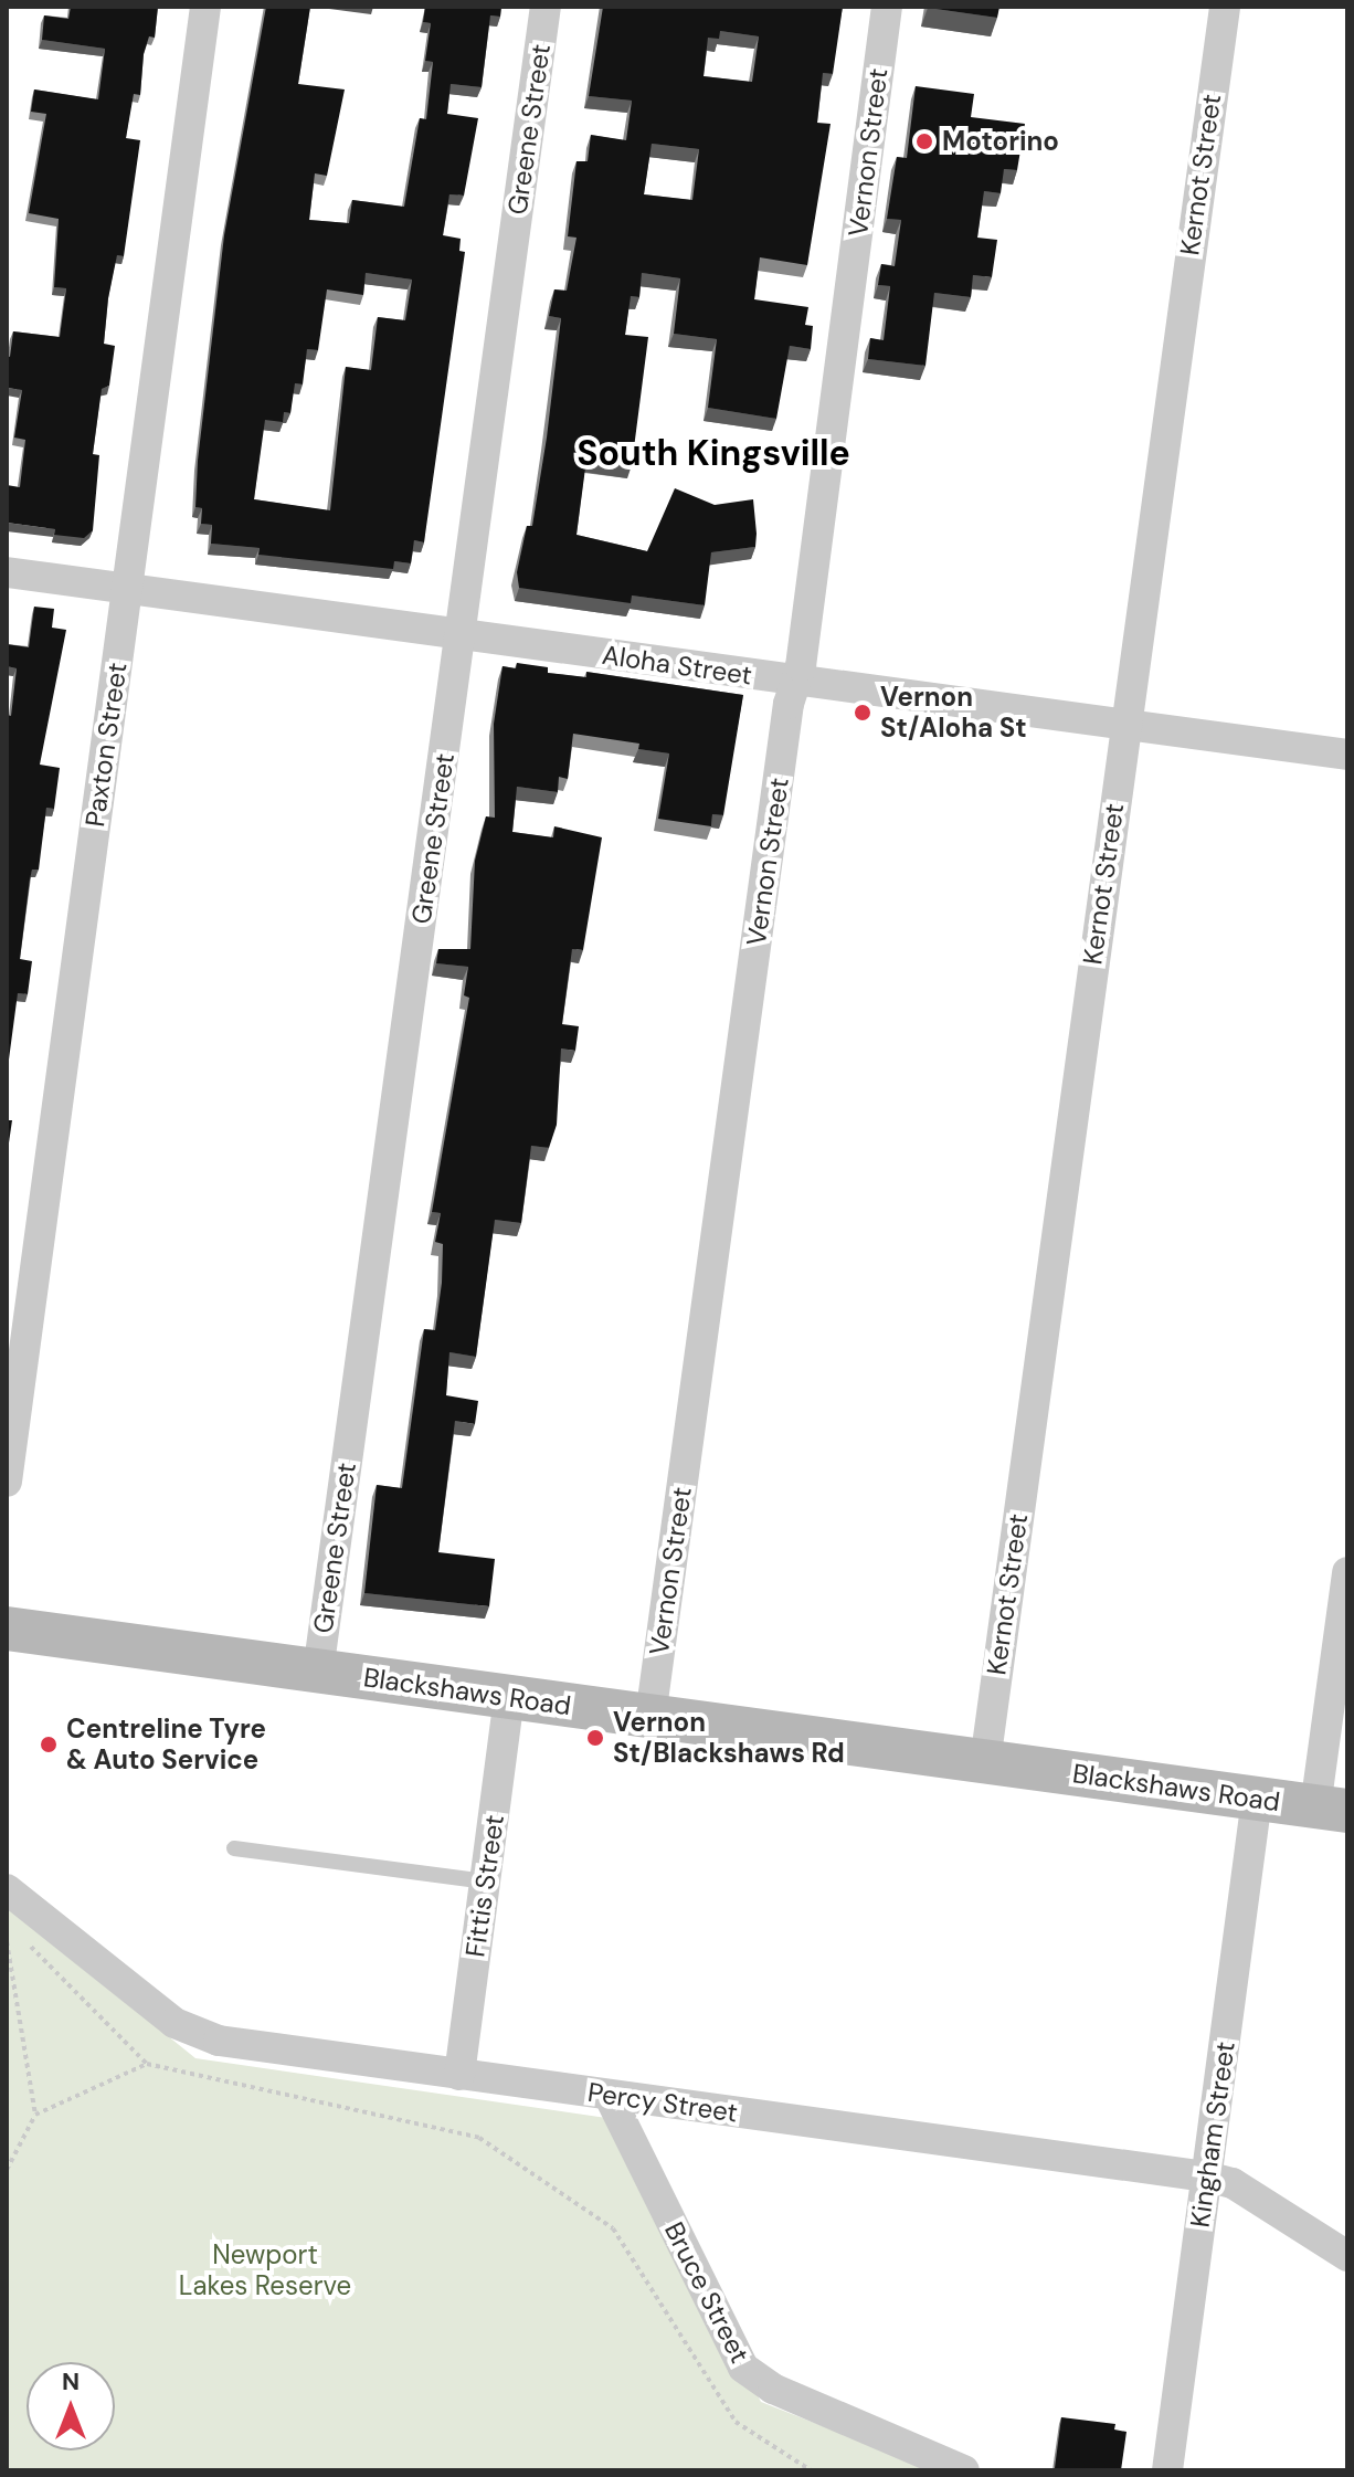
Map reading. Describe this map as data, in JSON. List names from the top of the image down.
{
  "streets": {
    "main road": ["Blackshaws Road"],
    "street": [
      "Greene Street",
      "Vernon Street",
      "Kernot Street",
      "Aloha Street",
      "Paxton Street",
      "Fittis Street",
      "Percy Street",
      "Kingham Street",
      "Bruce Street"
    ]
  },
  "crossings": [
    ["Greene Street", "Aloha Street"],
    ["Greene Street", "Blackshaws Road"],
    ["Vernon Street", "Aloha Street"],
    ["Vernon Street", "Blackshaws Road"],
    ["Kernot Street", "Aloha Street"],
    ["Kernot Street", "Blackshaws Road"],
    ["Aloha Street", "Paxton Street"],
    ["Blackshaws Road", "Fittis Street"],
    ["Blackshaws Road", "Kingham Street"],
    ["Fittis Street", "Percy Street"],
    ["Percy Street", "Kingham Street"],
    ["Percy Street", "Bruce Street"]
  ],
  "districts": ["South Kingsville"],
  "parks": ["Newport Lakes Reserve"],
  "places": [
    "Motorino",
    "Vernon St/Aloha St",
    "Vernon St/Blackshaws Rd",
    "Centreline Tyre & Auto Service"
  ],
  "north": "top"
}
